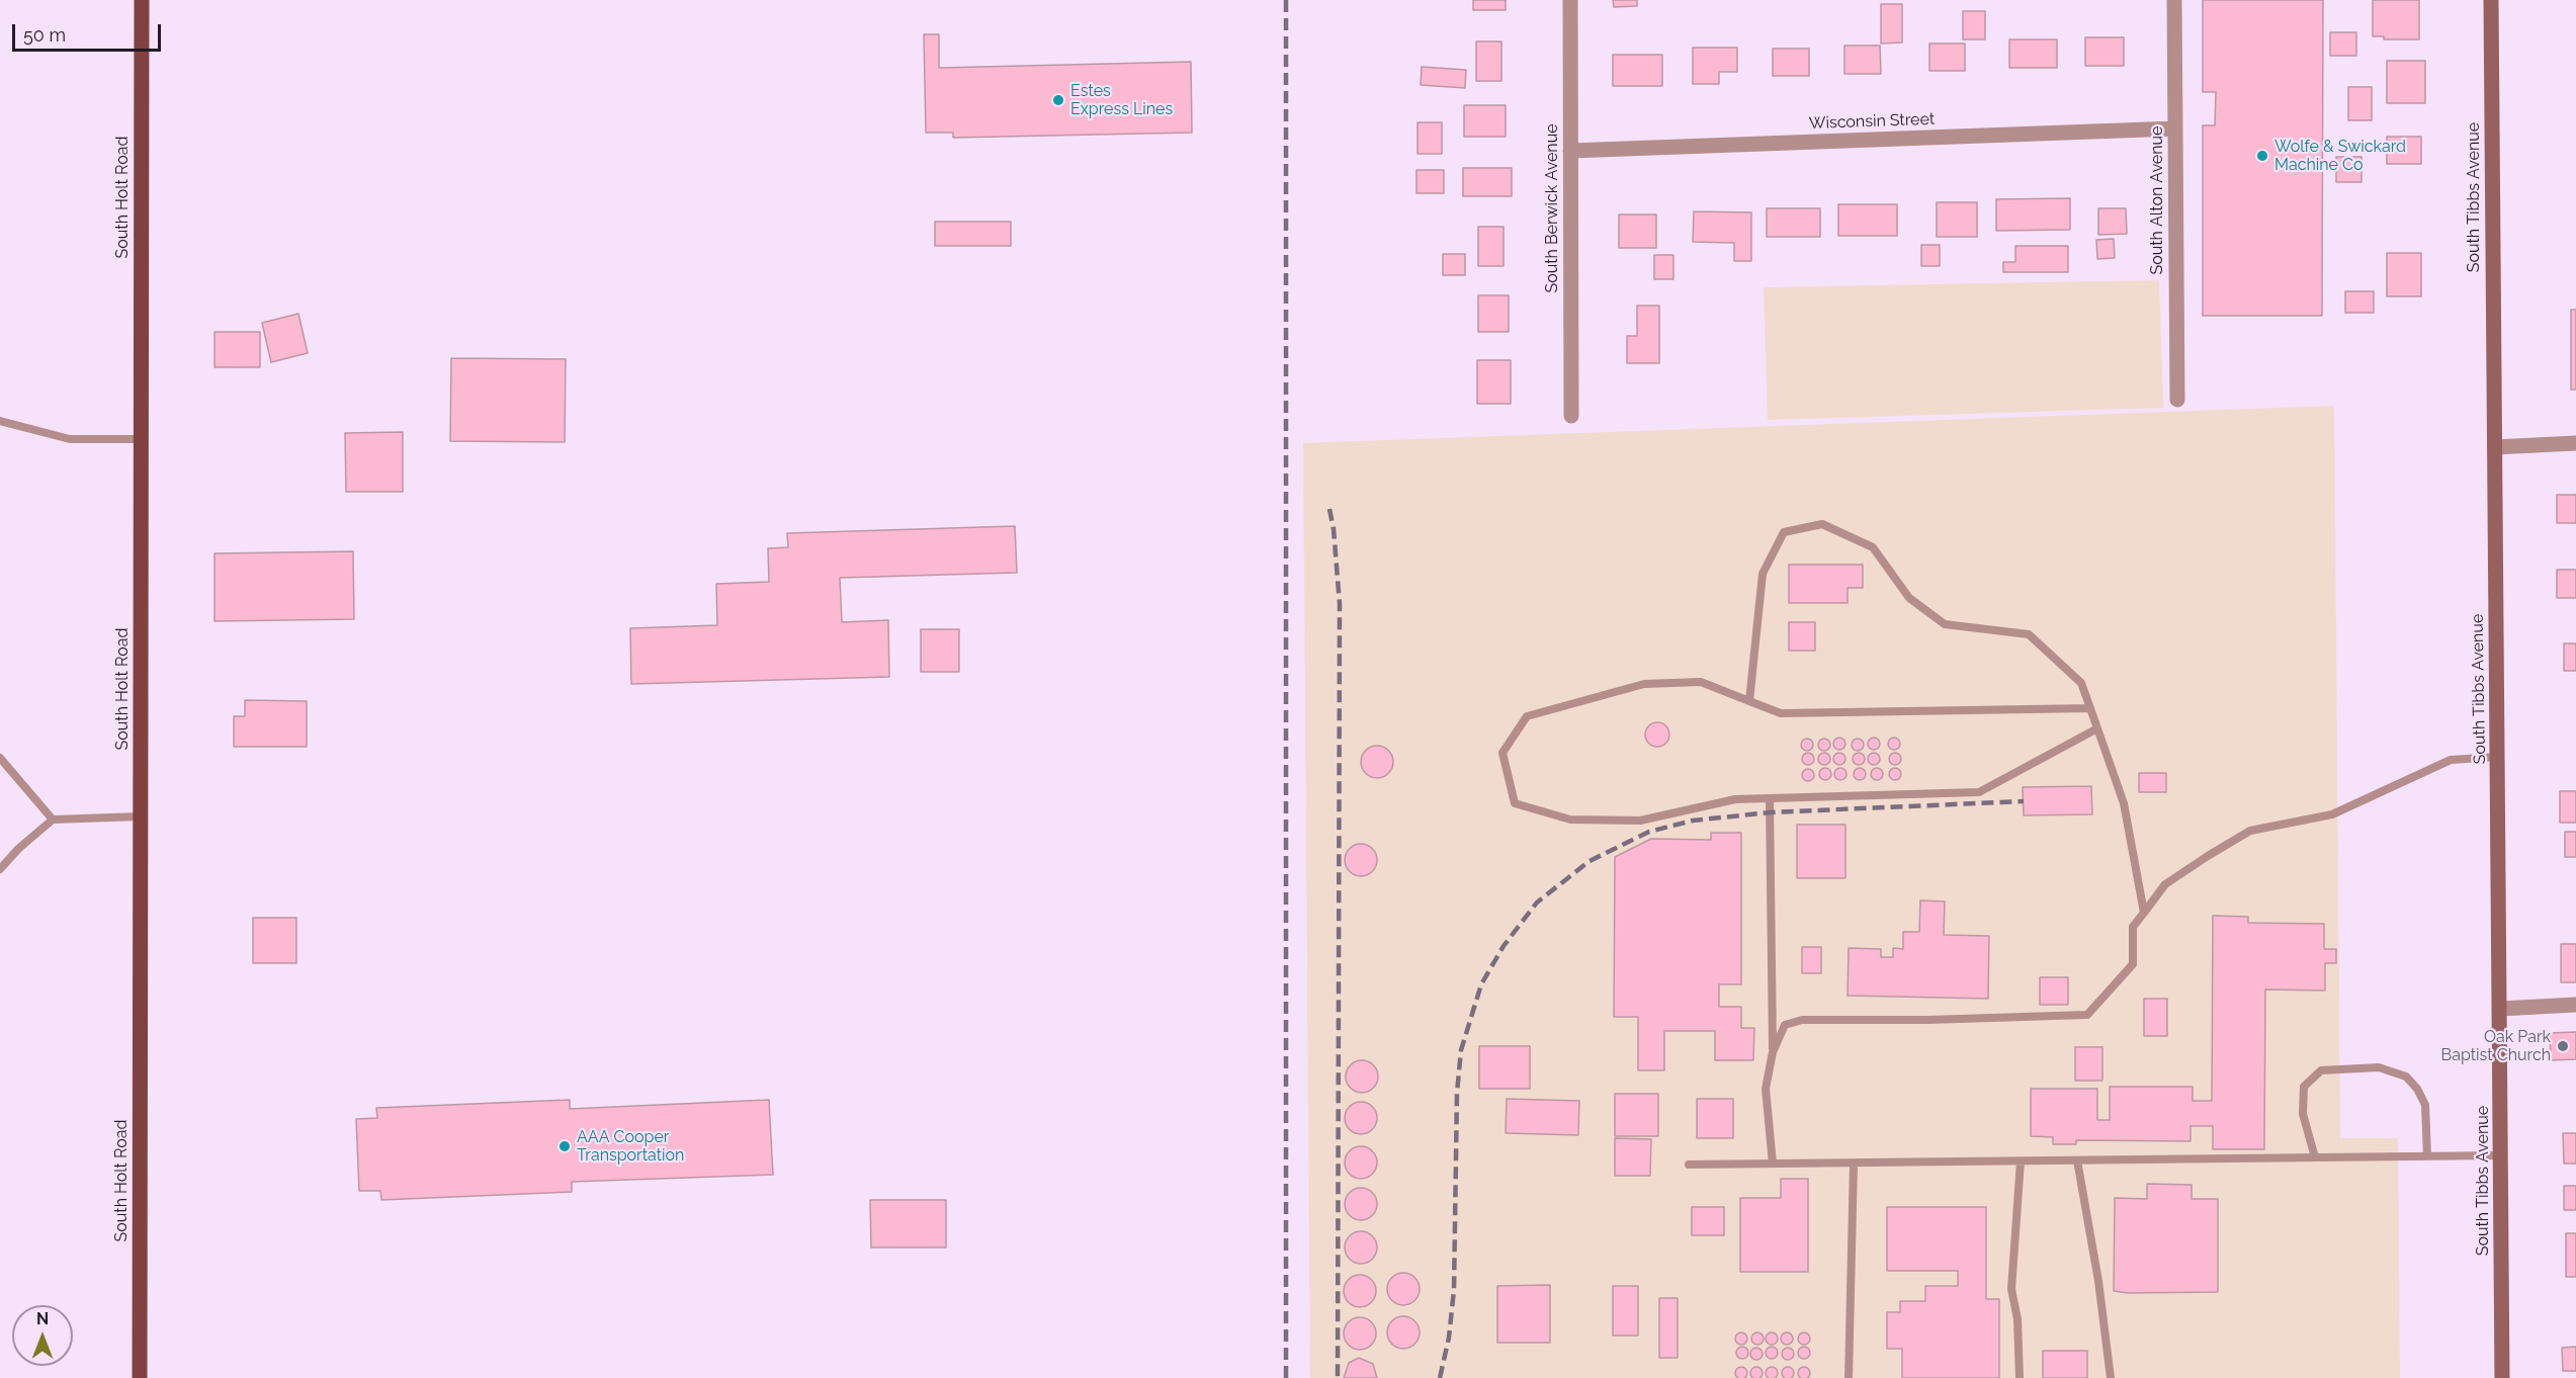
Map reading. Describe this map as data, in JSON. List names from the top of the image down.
{
  "streets": {
    "main road": ["South Holt Road", "South Tibbs Avenue"],
    "street": ["Wisconsin Street", "South Alton Avenue", "South Berwick Avenue"]
  },
  "crossings": [
    ["Wisconsin Street", "South Alton Avenue"],
    ["Wisconsin Street", "South Berwick Avenue"]
  ],
  "places": [
    "Estes Express Lines",
    "Wolfe & Swickard Machine Co",
    "Oak Park Baptist Church",
    "AAA Cooper Transportation"
  ],
  "scale_bar": "50 m",
  "north": "top"
}
